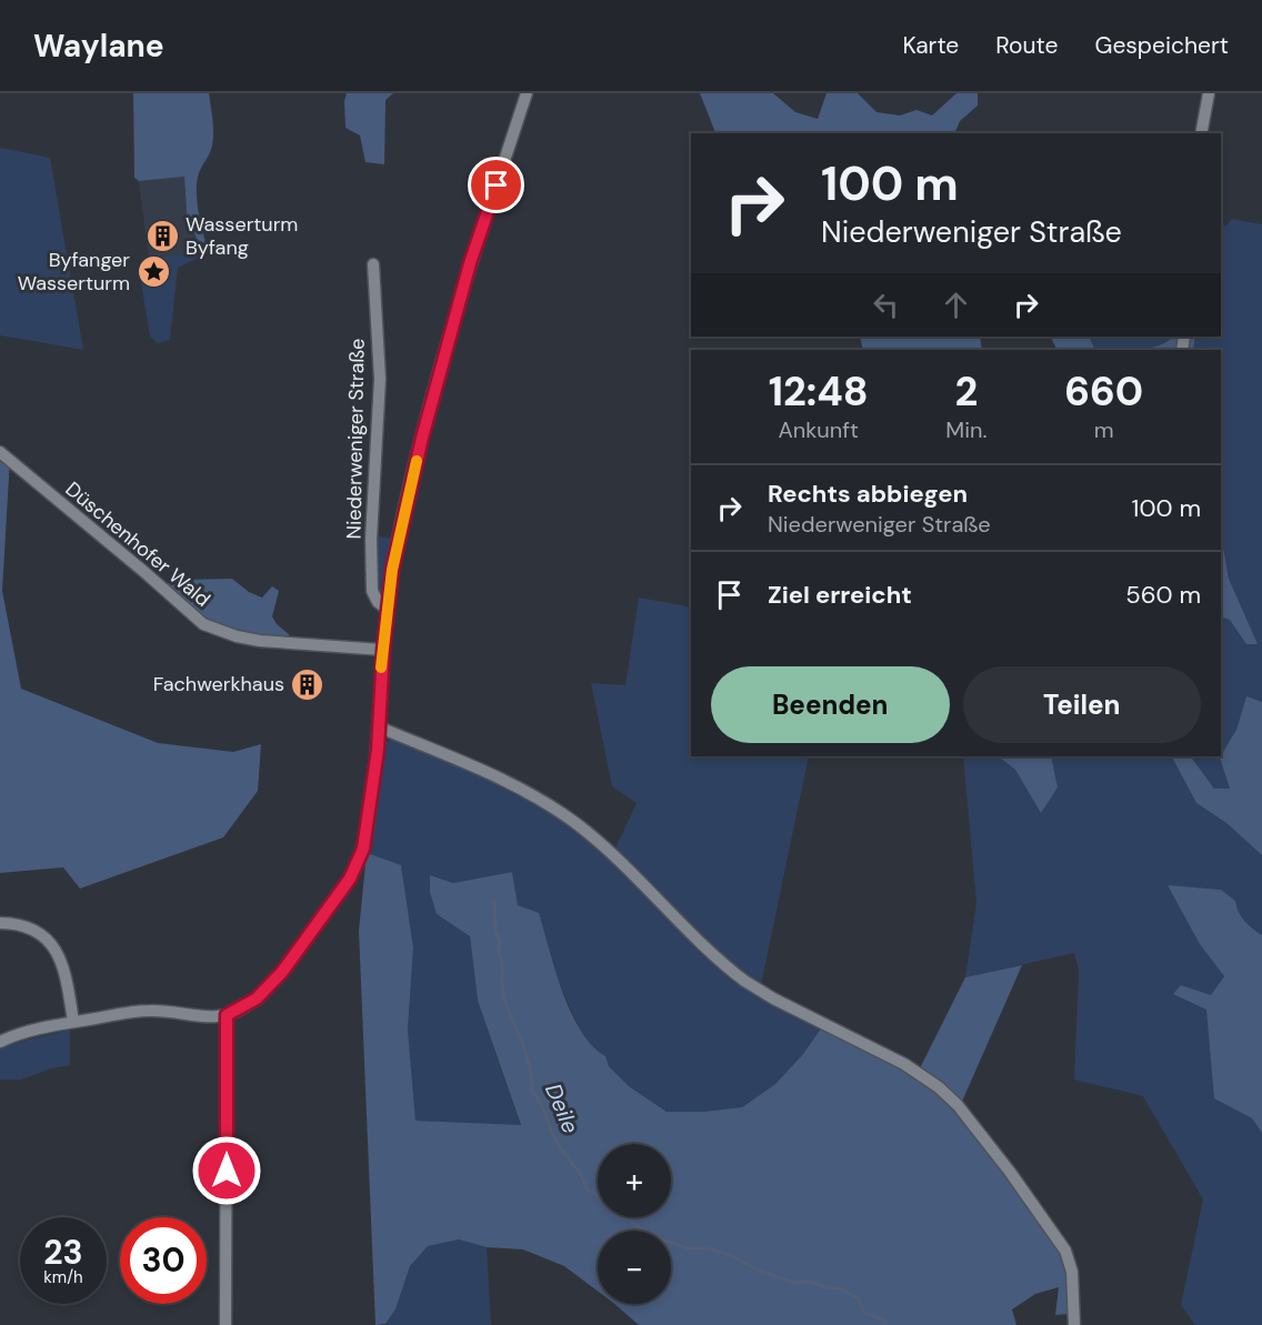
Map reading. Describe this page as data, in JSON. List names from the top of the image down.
{
  "streets": {
    "street": ["Niederweniger Straße", "Düschenhofer Wald"]
  },
  "water": ["Deile"],
  "places": {
    "building": ["Wasserturm Byfang", "Fachwerkhaus"],
    "place": ["Byfanger Wasserturm"]
  },
  "page": {
    "header": "Waylane",
    "nav": ["Karte", "Route", "Gespeichert"],
    "turn": ["100 m", "Niederweniger Straße"],
    "eta": [
      "12:48",
      "Ankunft",
      "2",
      "Min.",
      "660",
      "m"
    ],
    "list": [
      {
        "name": "Rechts abbiegen",
        "note": "Niederweniger Straße",
        "value": "100 m"
      },
      {
        "name": "Ziel erreicht",
        "value": "560 m"
      }
    ],
    "buttons": ["Beenden", "Teilen"],
    "map_buttons": ["+", "−"],
    "speed": "23 km/h",
    "limit": "30"
  }
}
